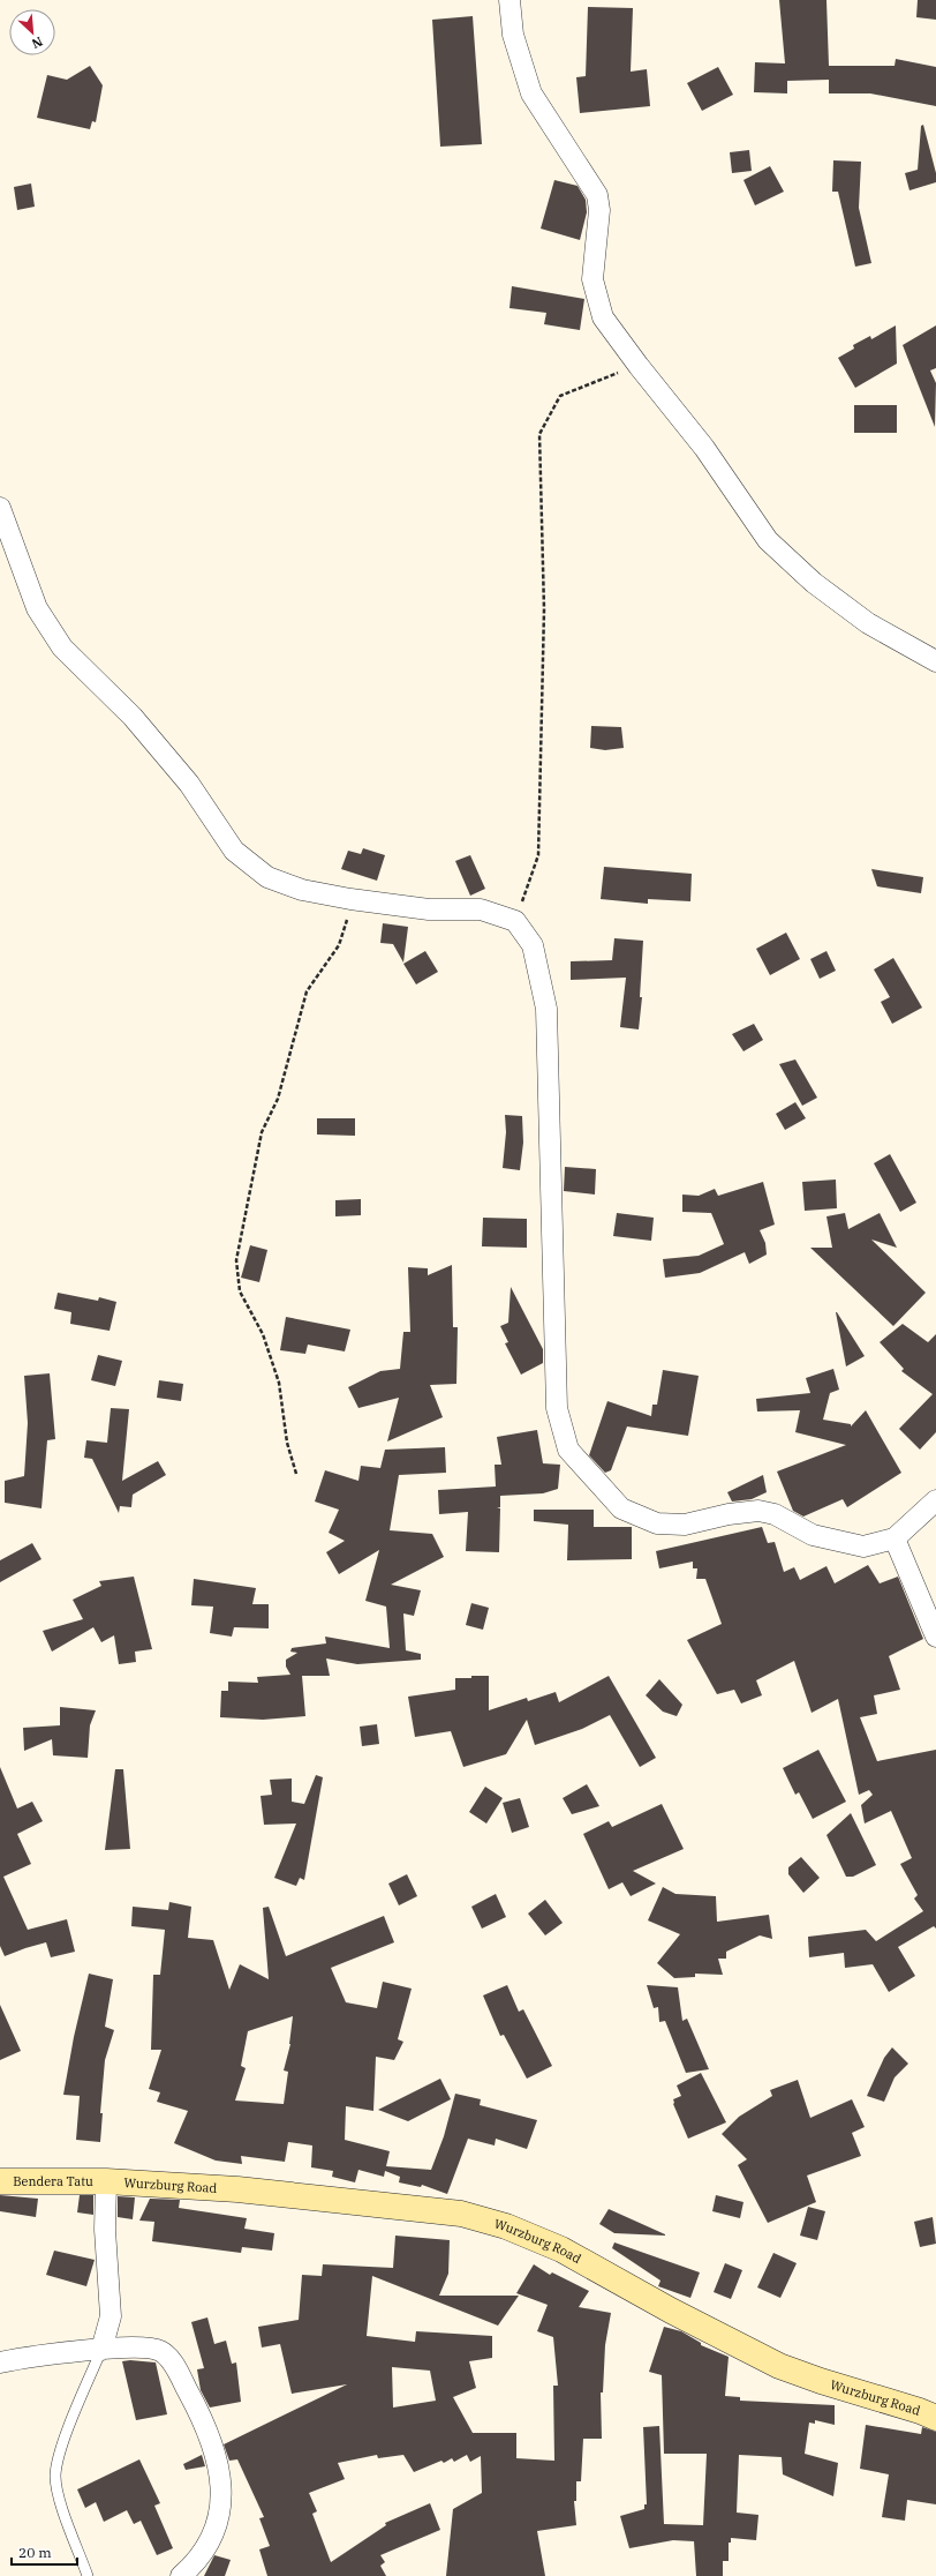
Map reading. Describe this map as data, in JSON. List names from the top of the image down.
{
  "streets": {
    "main road": ["Bendera Tatu", "Wurzburg Road"]
  },
  "crossings": [
    ["Bendera Tatu", "Wurzburg Road"]
  ],
  "scale_bar": "20 m",
  "north": "bottom right"
}
